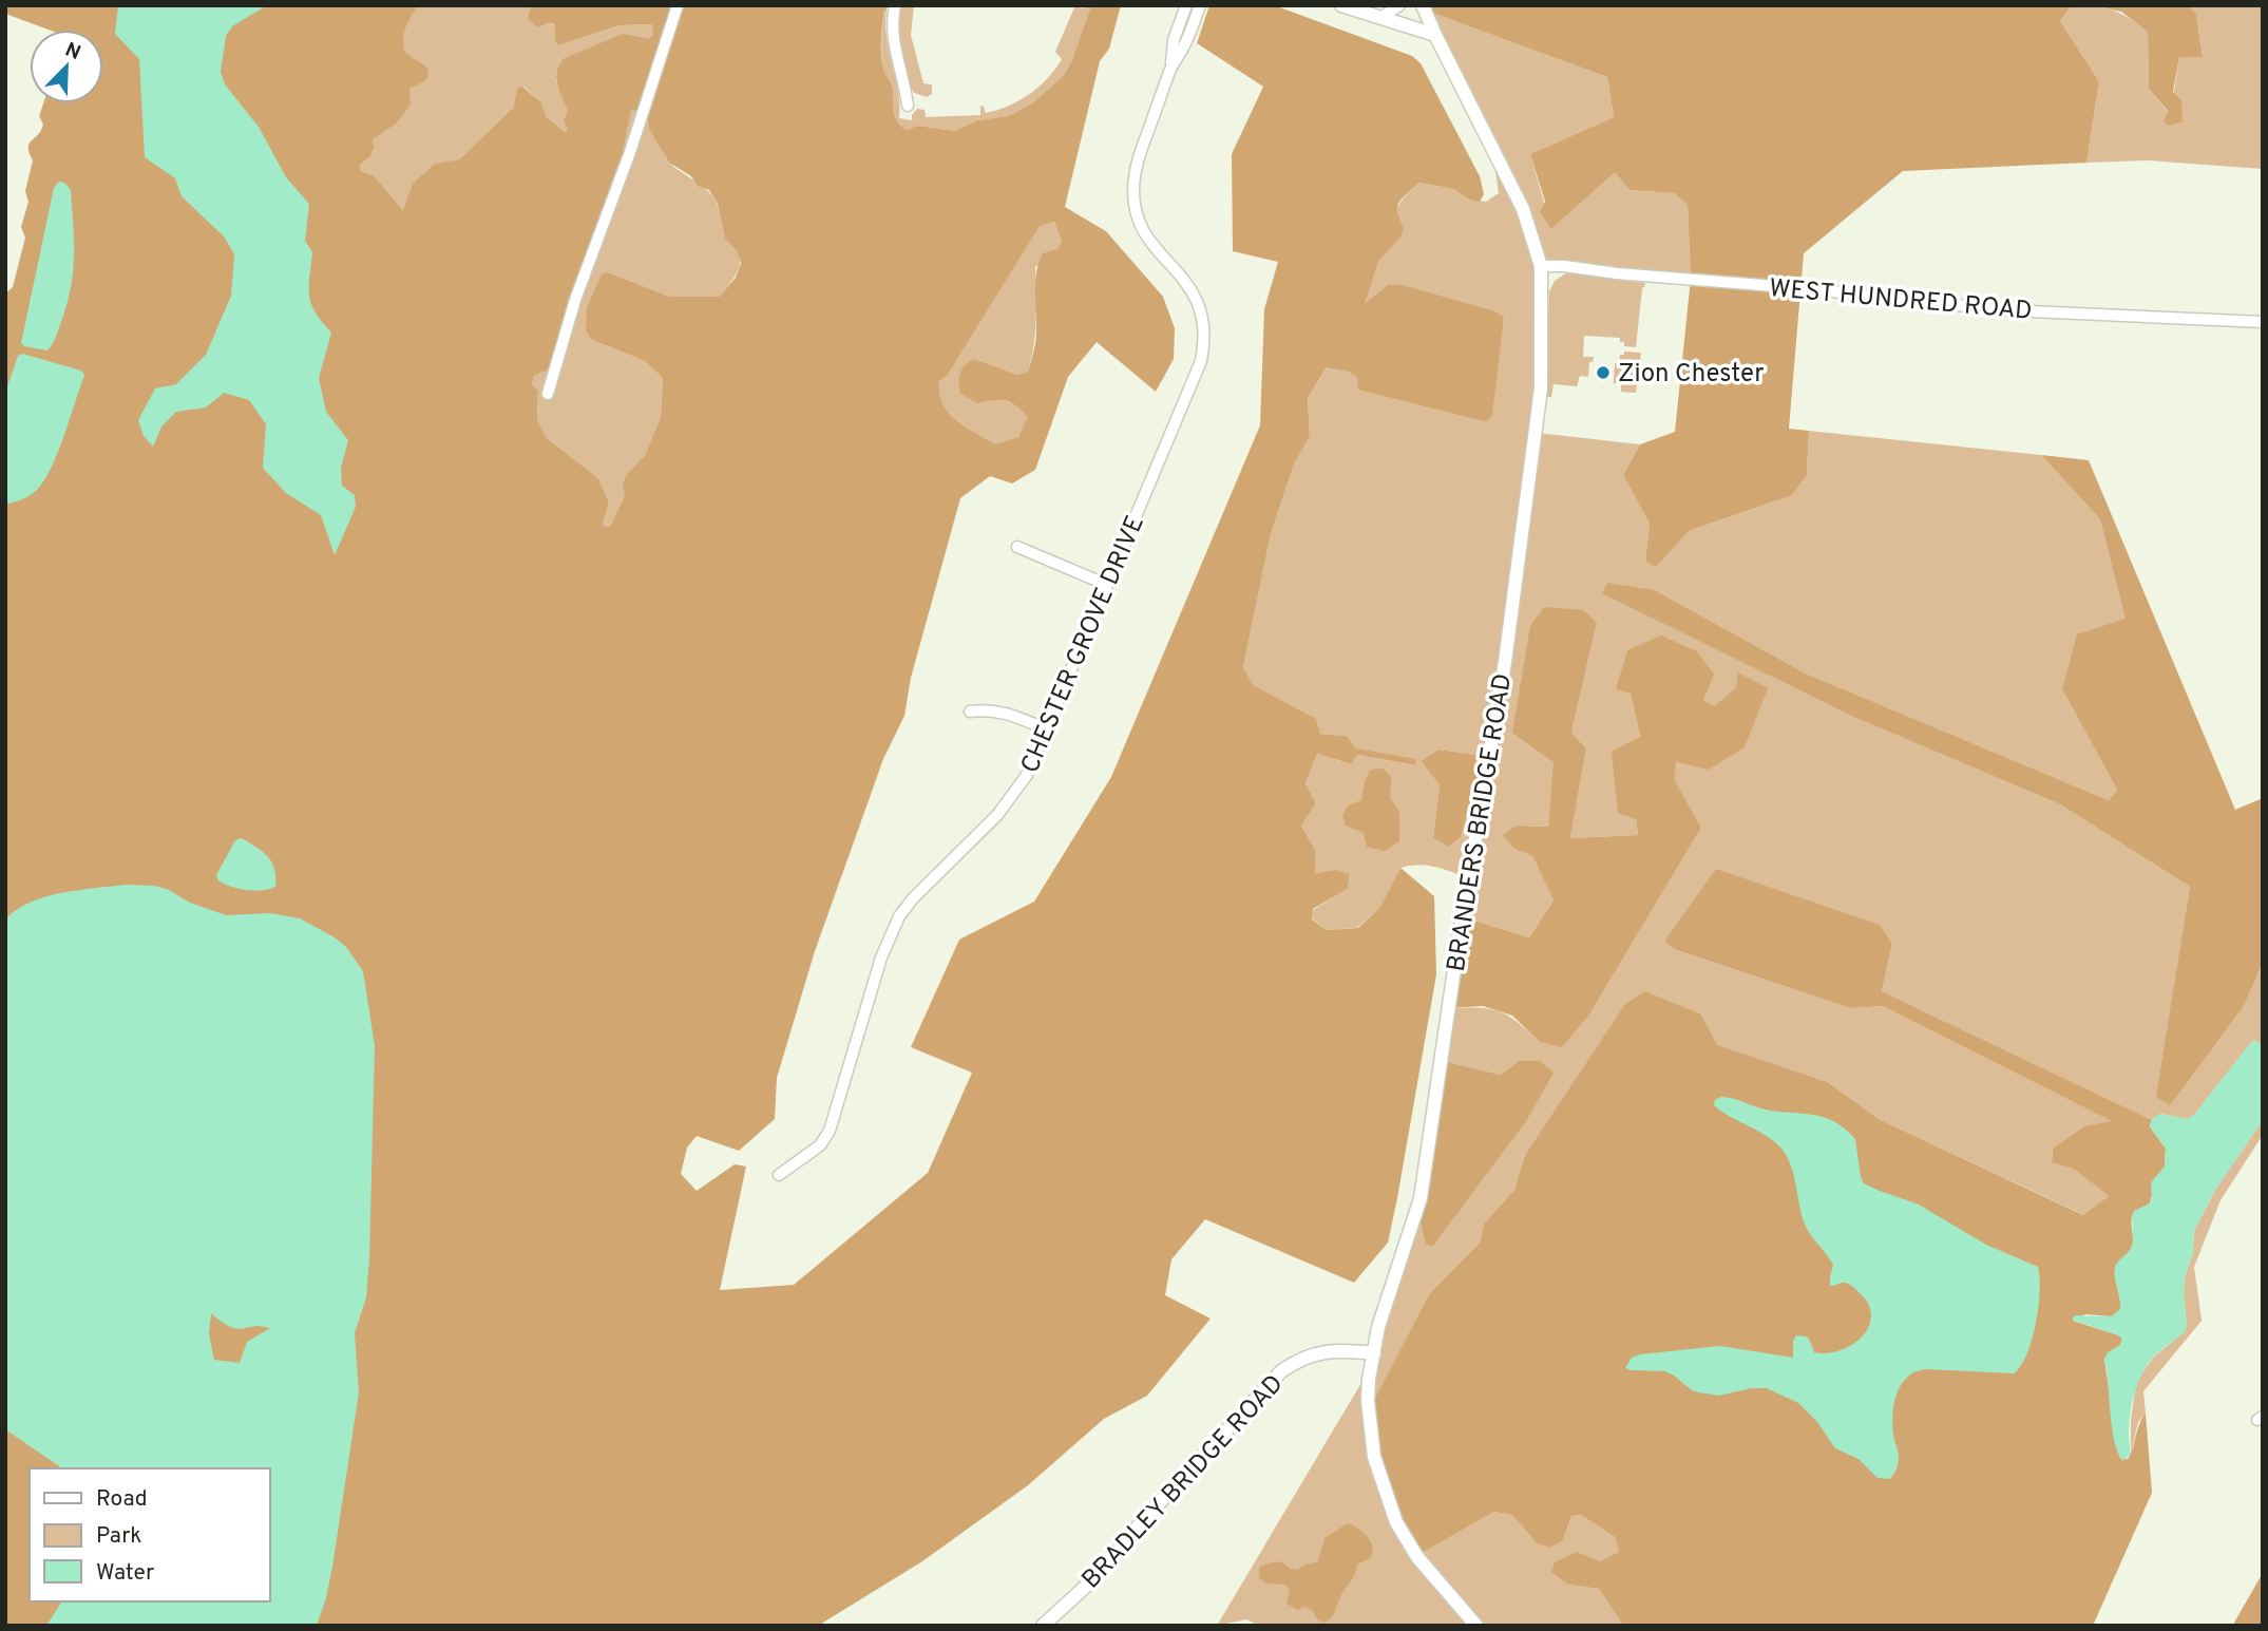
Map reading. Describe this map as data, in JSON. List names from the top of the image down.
{
  "streets": {
    "street": [
      "WEST HUNDRED ROAD",
      "CHESTER GROVE DRIVE",
      "BRANDERS BRIDGE ROAD",
      "BRADLEY BRIDGE ROAD"
    ]
  },
  "crossings": [
    ["WEST HUNDRED ROAD", "BRANDERS BRIDGE ROAD"],
    ["BRANDERS BRIDGE ROAD", "BRADLEY BRIDGE ROAD"]
  ],
  "places": ["Zion Chester"],
  "legend": ["Road", "Park", "Water"],
  "north": "top right"
}
